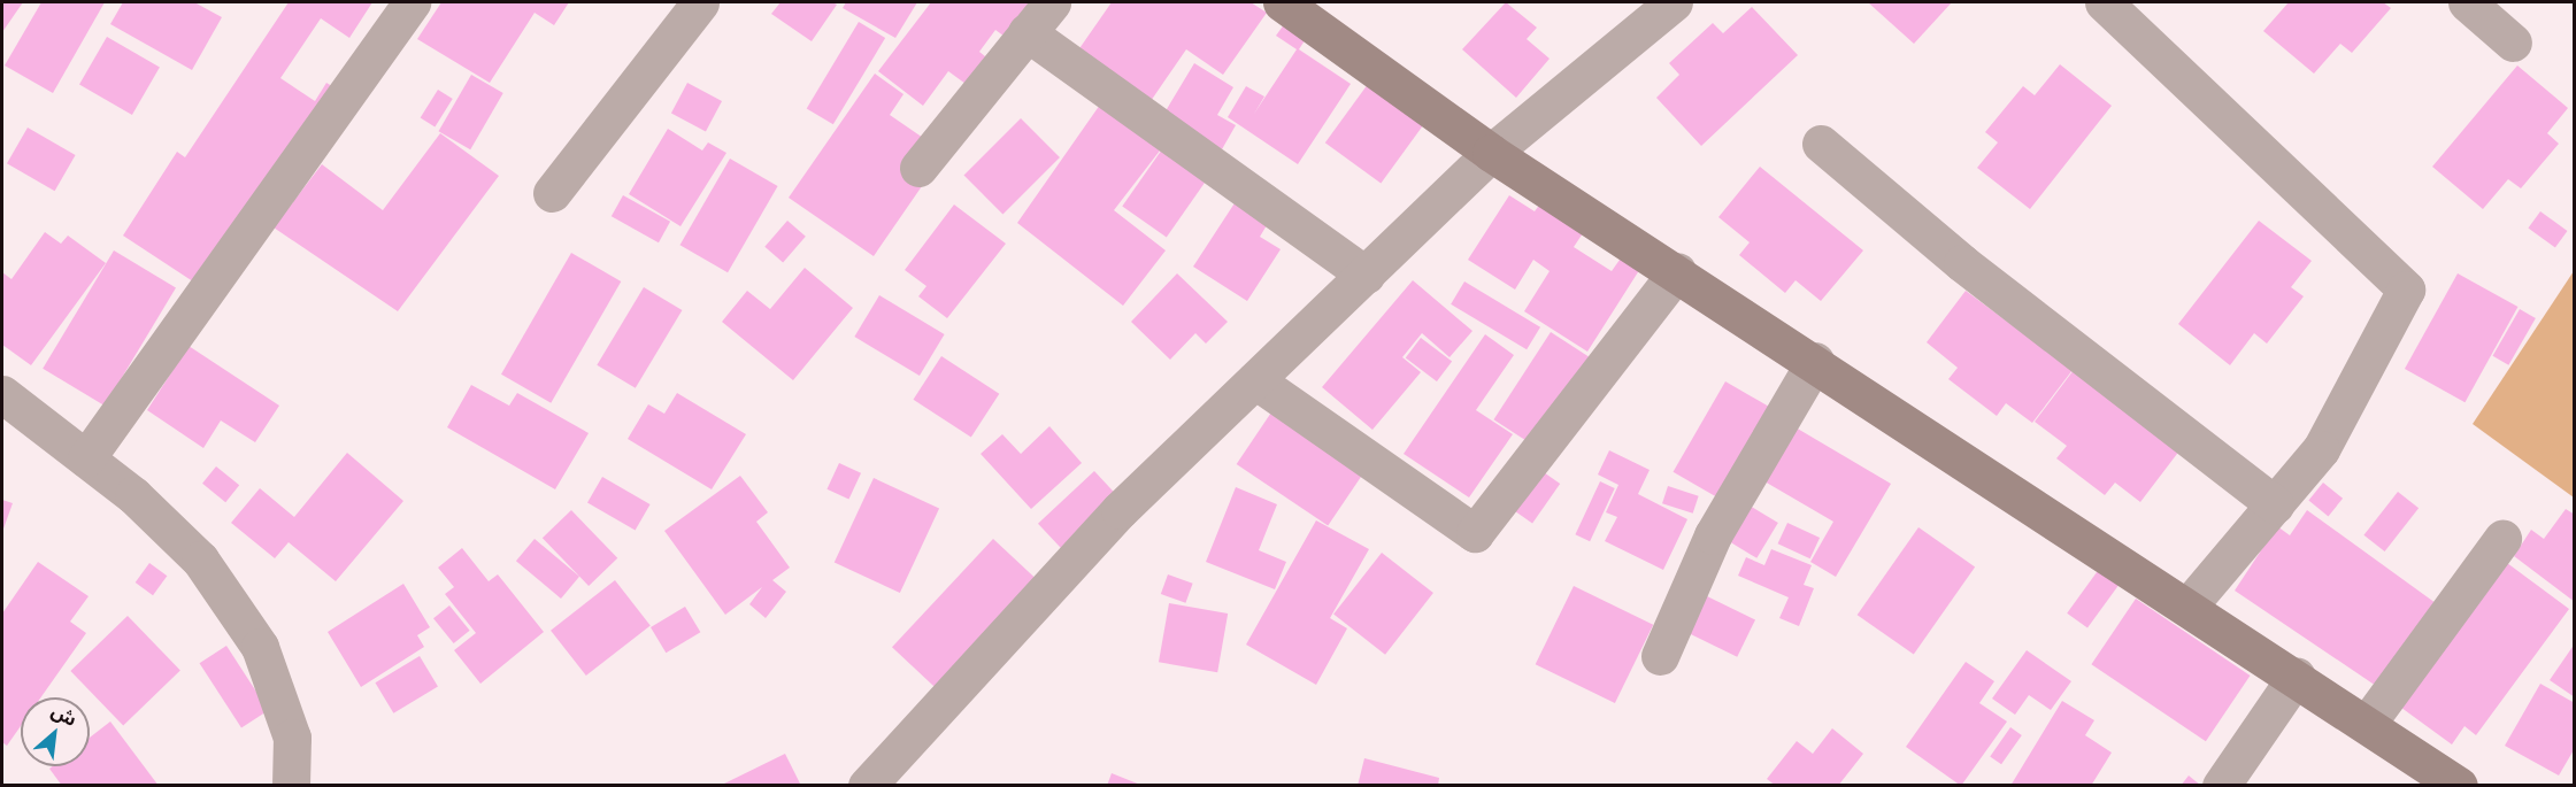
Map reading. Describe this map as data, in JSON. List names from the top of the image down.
{
  "north": "top right"
}
